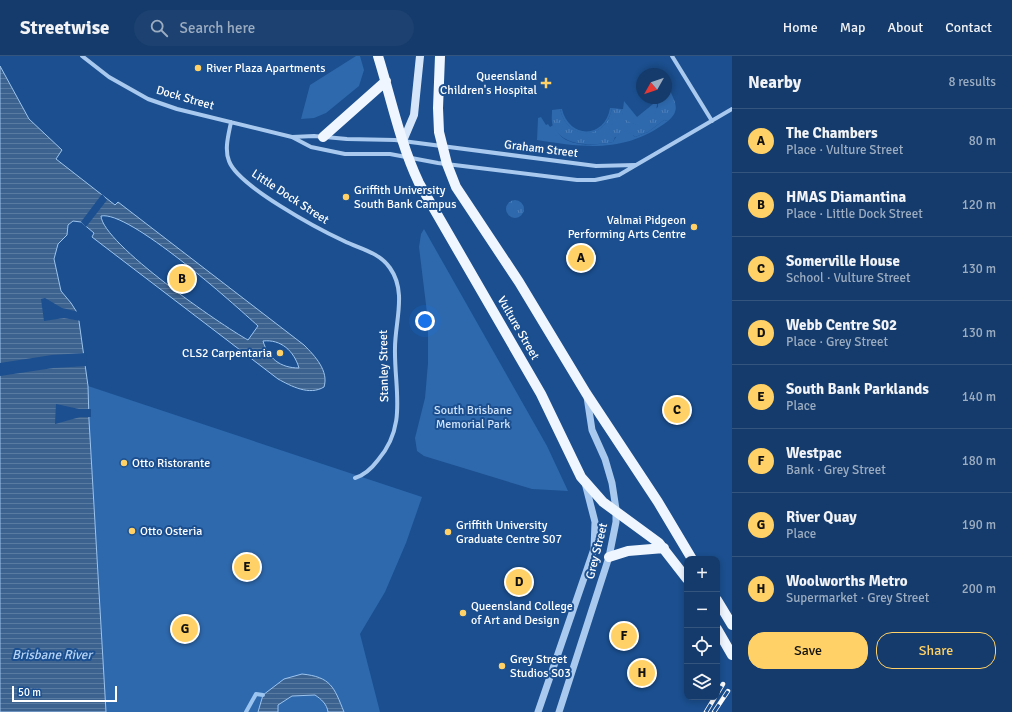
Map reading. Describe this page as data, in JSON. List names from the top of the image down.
{
  "streets": {
    "main road": ["Vulture Street"],
    "street": [
      "Dock Street",
      "Graham Street",
      "Little Dock Street",
      "Stanley Street",
      "Grey Street"
    ]
  },
  "crossings": [
    ["Dock Street", "Graham Street"],
    ["Dock Street", "Little Dock Street"],
    ["Dock Street", "Vulture Street"],
    ["Graham Street", "Vulture Street"],
    ["Little Dock Street", "Stanley Street"],
    ["Vulture Street", "Grey Street"]
  ],
  "water": ["Brisbane River"],
  "parks": ["South Brisbane Memorial Park"],
  "places": {
    "other": [
      "River Plaza Apartments",
      "Griffith University South Bank Campus",
      "Valmai Pidgeon Performing Arts Centre",
      "CLS2 Carpentaria",
      "Otto Ristorante",
      "Otto Osteria",
      "Griffith University Graduate Centre S07",
      "Queensland College of Art and Design",
      "Grey Street Studios S03"
    ],
    "health": ["Queensland Children's Hospital"]
  },
  "scale_bar": "50 m",
  "north": "bottom left",
  "page": {
    "header": "Streetwise",
    "search": "Search here",
    "nav": [
      "Home",
      "Map",
      "About",
      "Contact"
    ],
    "heading": ["Nearby", "8 results"],
    "list": [
      {
        "mark": "A",
        "name": "The Chambers",
        "note": "Place · Vulture Street",
        "value": "80 m"
      },
      {
        "mark": "B",
        "name": "HMAS Diamantina",
        "note": "Place · Little Dock Street",
        "value": "120 m"
      },
      {
        "mark": "C",
        "name": "Somerville House",
        "note": "School · Vulture Street",
        "value": "130 m"
      },
      {
        "mark": "D",
        "name": "Webb Centre S02",
        "note": "Place · Grey Street",
        "value": "130 m"
      },
      {
        "mark": "E",
        "name": "South Bank Parklands",
        "note": "Place",
        "value": "140 m"
      },
      {
        "mark": "F",
        "name": "Westpac",
        "note": "Bank · Grey Street",
        "value": "180 m"
      },
      {
        "mark": "G",
        "name": "River Quay",
        "note": "Place",
        "value": "190 m"
      },
      {
        "mark": "H",
        "name": "Woolworths Metro",
        "note": "Supermarket · Grey Street",
        "value": "200 m"
      }
    ],
    "pins": [
      "A",
      "B",
      "C",
      "E",
      "D",
      "G",
      "F",
      "H"
    ],
    "map_buttons": ["+", "−"],
    "buttons": ["Save", "Share"],
    "scale": "50 m"
  }
}
